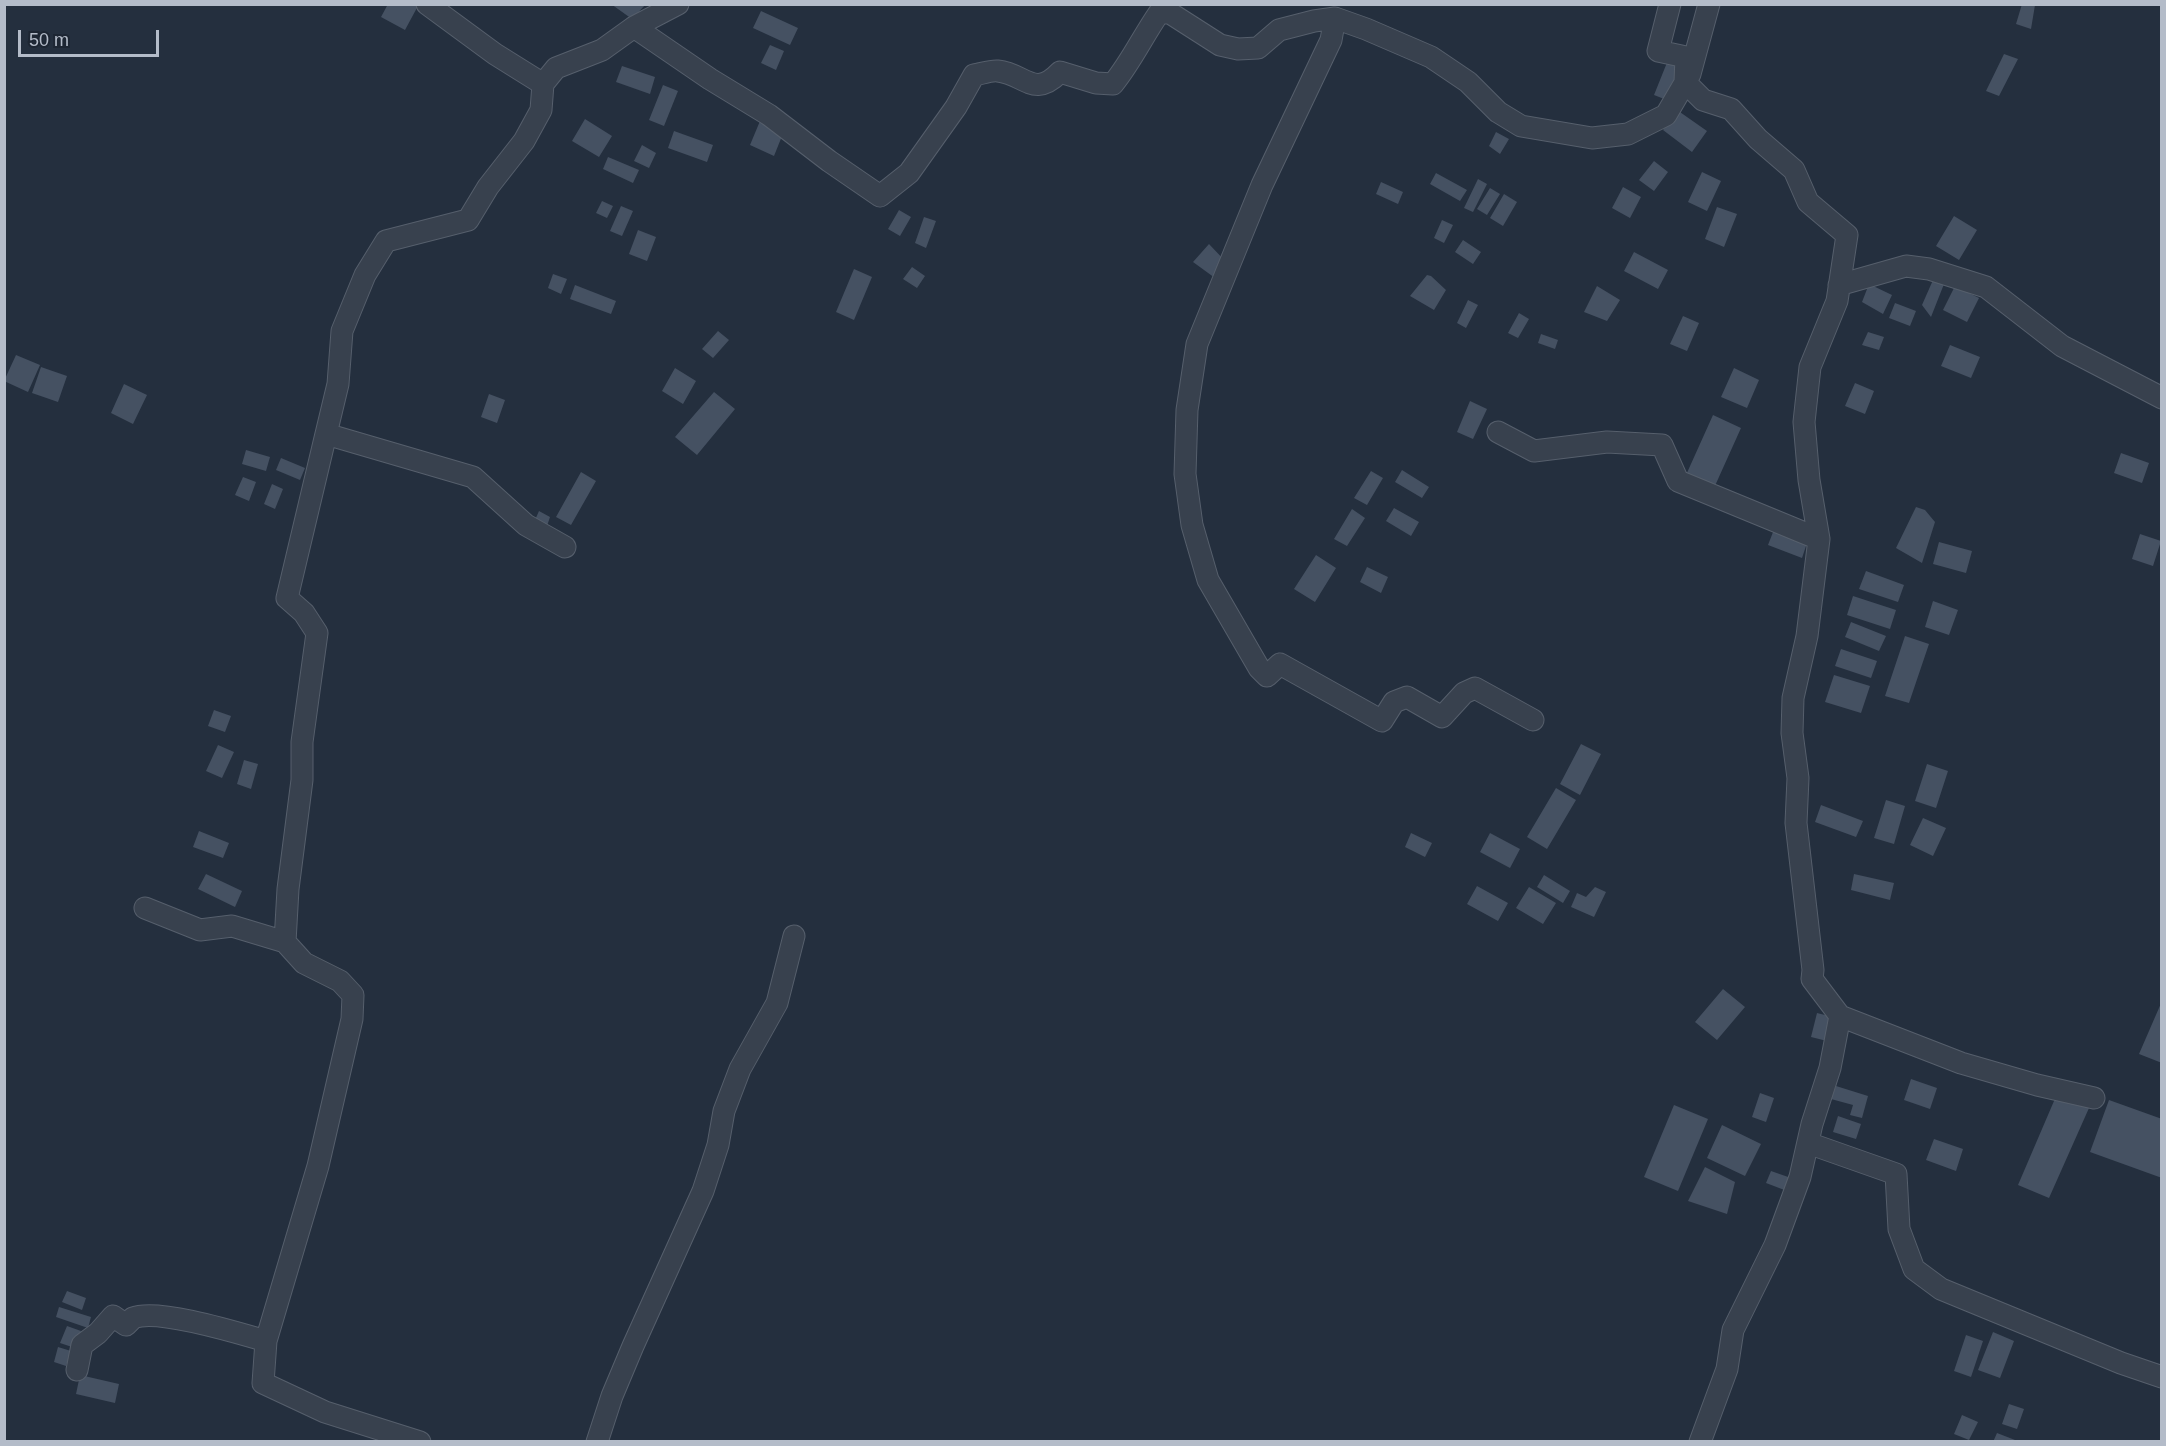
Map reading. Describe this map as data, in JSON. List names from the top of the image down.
{
  "scale_bar": "50 m"
}
